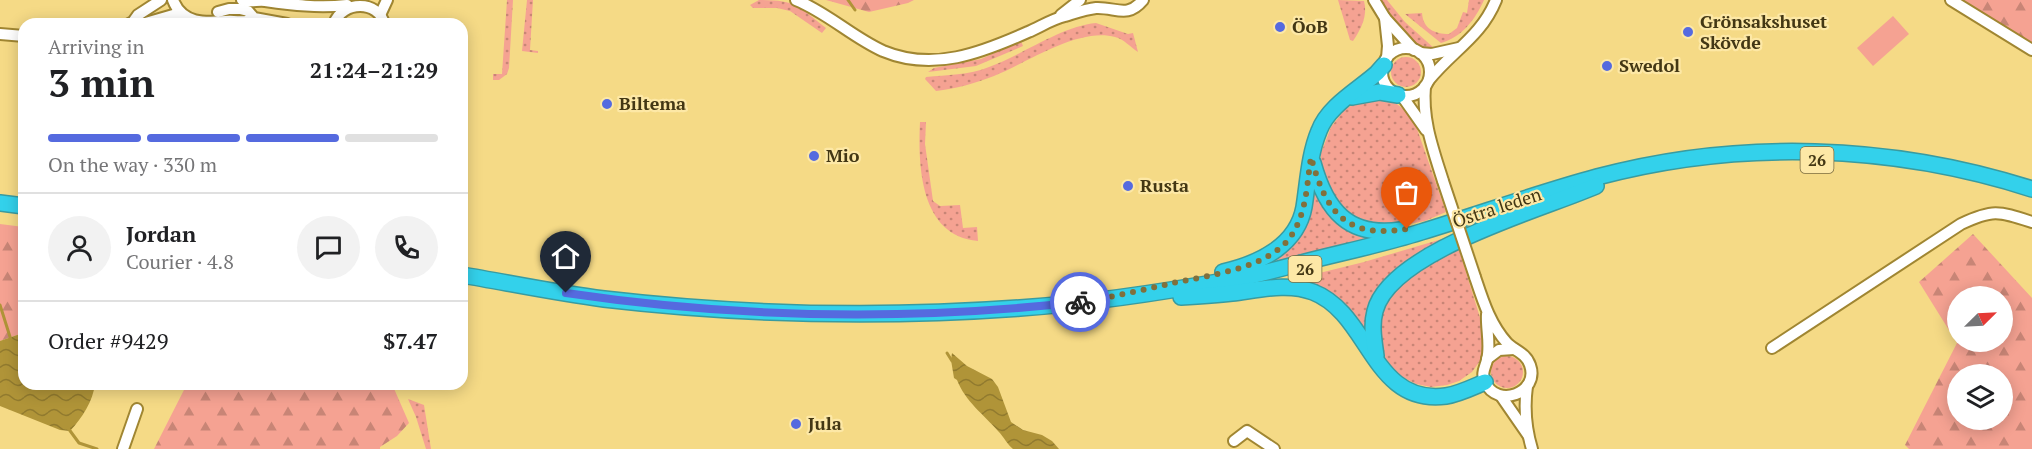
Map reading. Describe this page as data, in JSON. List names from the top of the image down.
{
  "streets": {
    "highway": ["26", "Östra leden"]
  },
  "places": [
    "ÖoB",
    "Grönsakshuset Skövde",
    "Swedol",
    "Biltema",
    "Mio",
    "Rusta",
    "Jula"
  ],
  "north": "top right",
  "page": {
    "heading": ["3 min", "Arriving in", "21:24–21:29"],
    "panel": [
      "Jordan",
      "Courier · 4.8",
      "Order #9429",
      "$7.47"
    ],
    "bar": "On the way · 330 m"
  }
}
